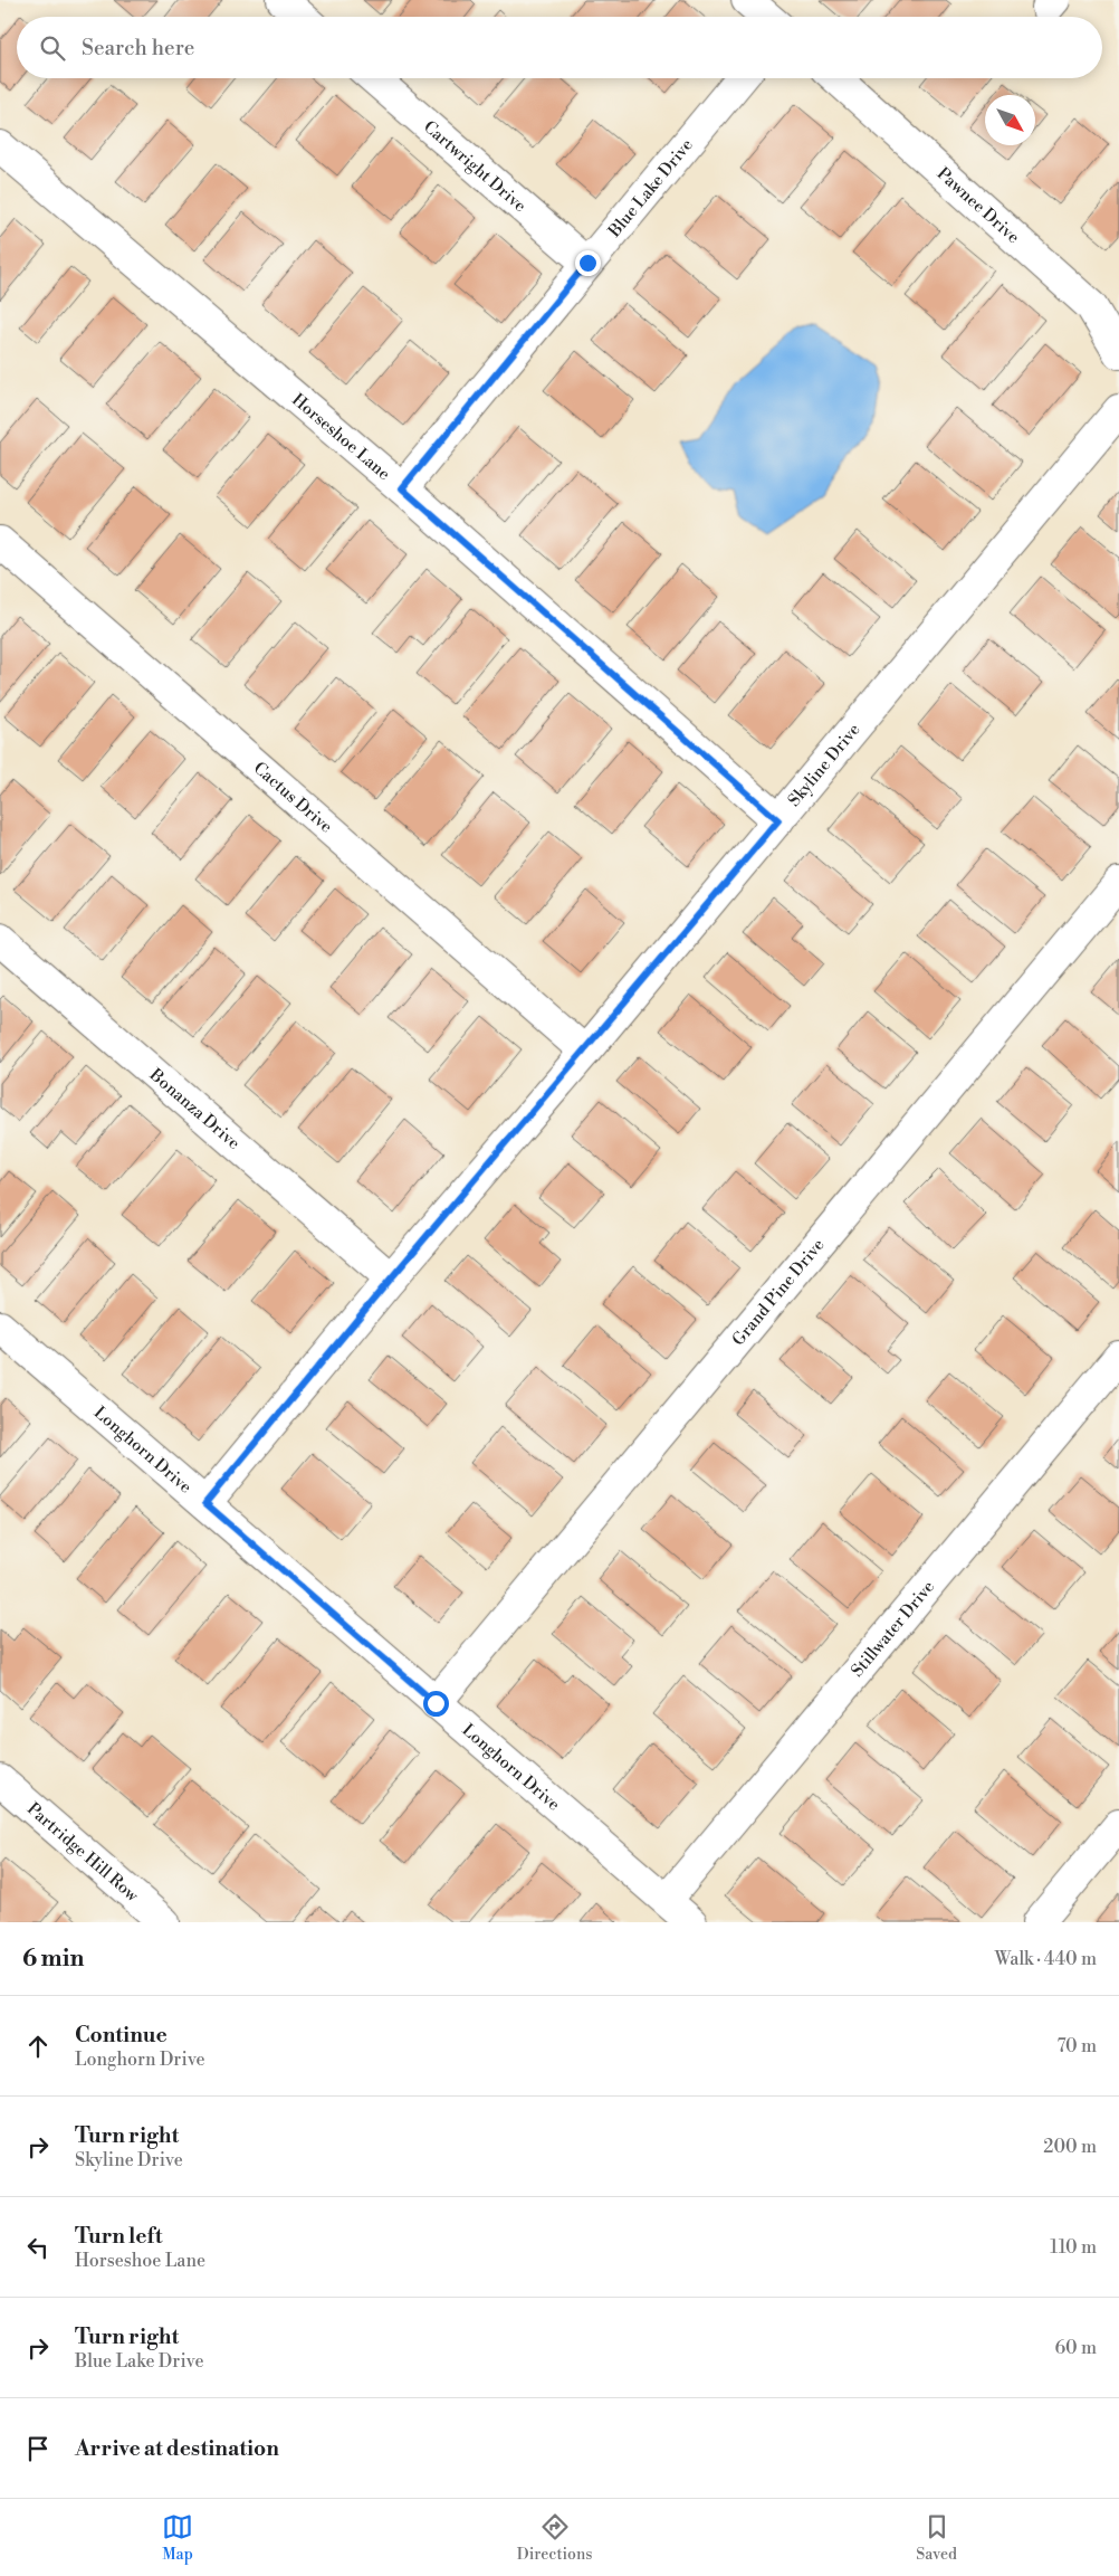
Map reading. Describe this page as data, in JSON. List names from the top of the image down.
{
  "streets": {
    "street": [
      "Cartwright Drive",
      "Blue Lake Drive",
      "Pawnee Drive",
      "Horseshoe Lane",
      "Skyline Drive",
      "Cactus Drive",
      "Bonanza Drive",
      "Grand Pine Drive",
      "Longhorn Drive",
      "Stillwater Drive",
      "Partridge Hill Row"
    ]
  },
  "crossings": [
    ["Cartwright Drive", "Blue Lake Drive"],
    ["Blue Lake Drive", "Horseshoe Lane"],
    ["Horseshoe Lane", "Skyline Drive"],
    ["Skyline Drive", "Cactus Drive"],
    ["Skyline Drive", "Bonanza Drive"],
    ["Skyline Drive", "Longhorn Drive"],
    ["Grand Pine Drive", "Longhorn Drive"],
    ["Longhorn Drive", "Stillwater Drive"]
  ],
  "north": "bottom right",
  "page": {
    "search": "Search here",
    "heading": ["6 min", "Walk · 440 m"],
    "list": [
      ["Continue", "Longhorn Drive", "70 m"],
      ["Turn right", "Skyline Drive", "200 m"],
      ["Turn left", "Horseshoe Lane", "110 m"],
      ["Turn right", "Blue Lake Drive", "60 m"],
      "Arrive at destination"
    ],
    "nav": ["Map", "Directions", "Saved"]
  }
}
